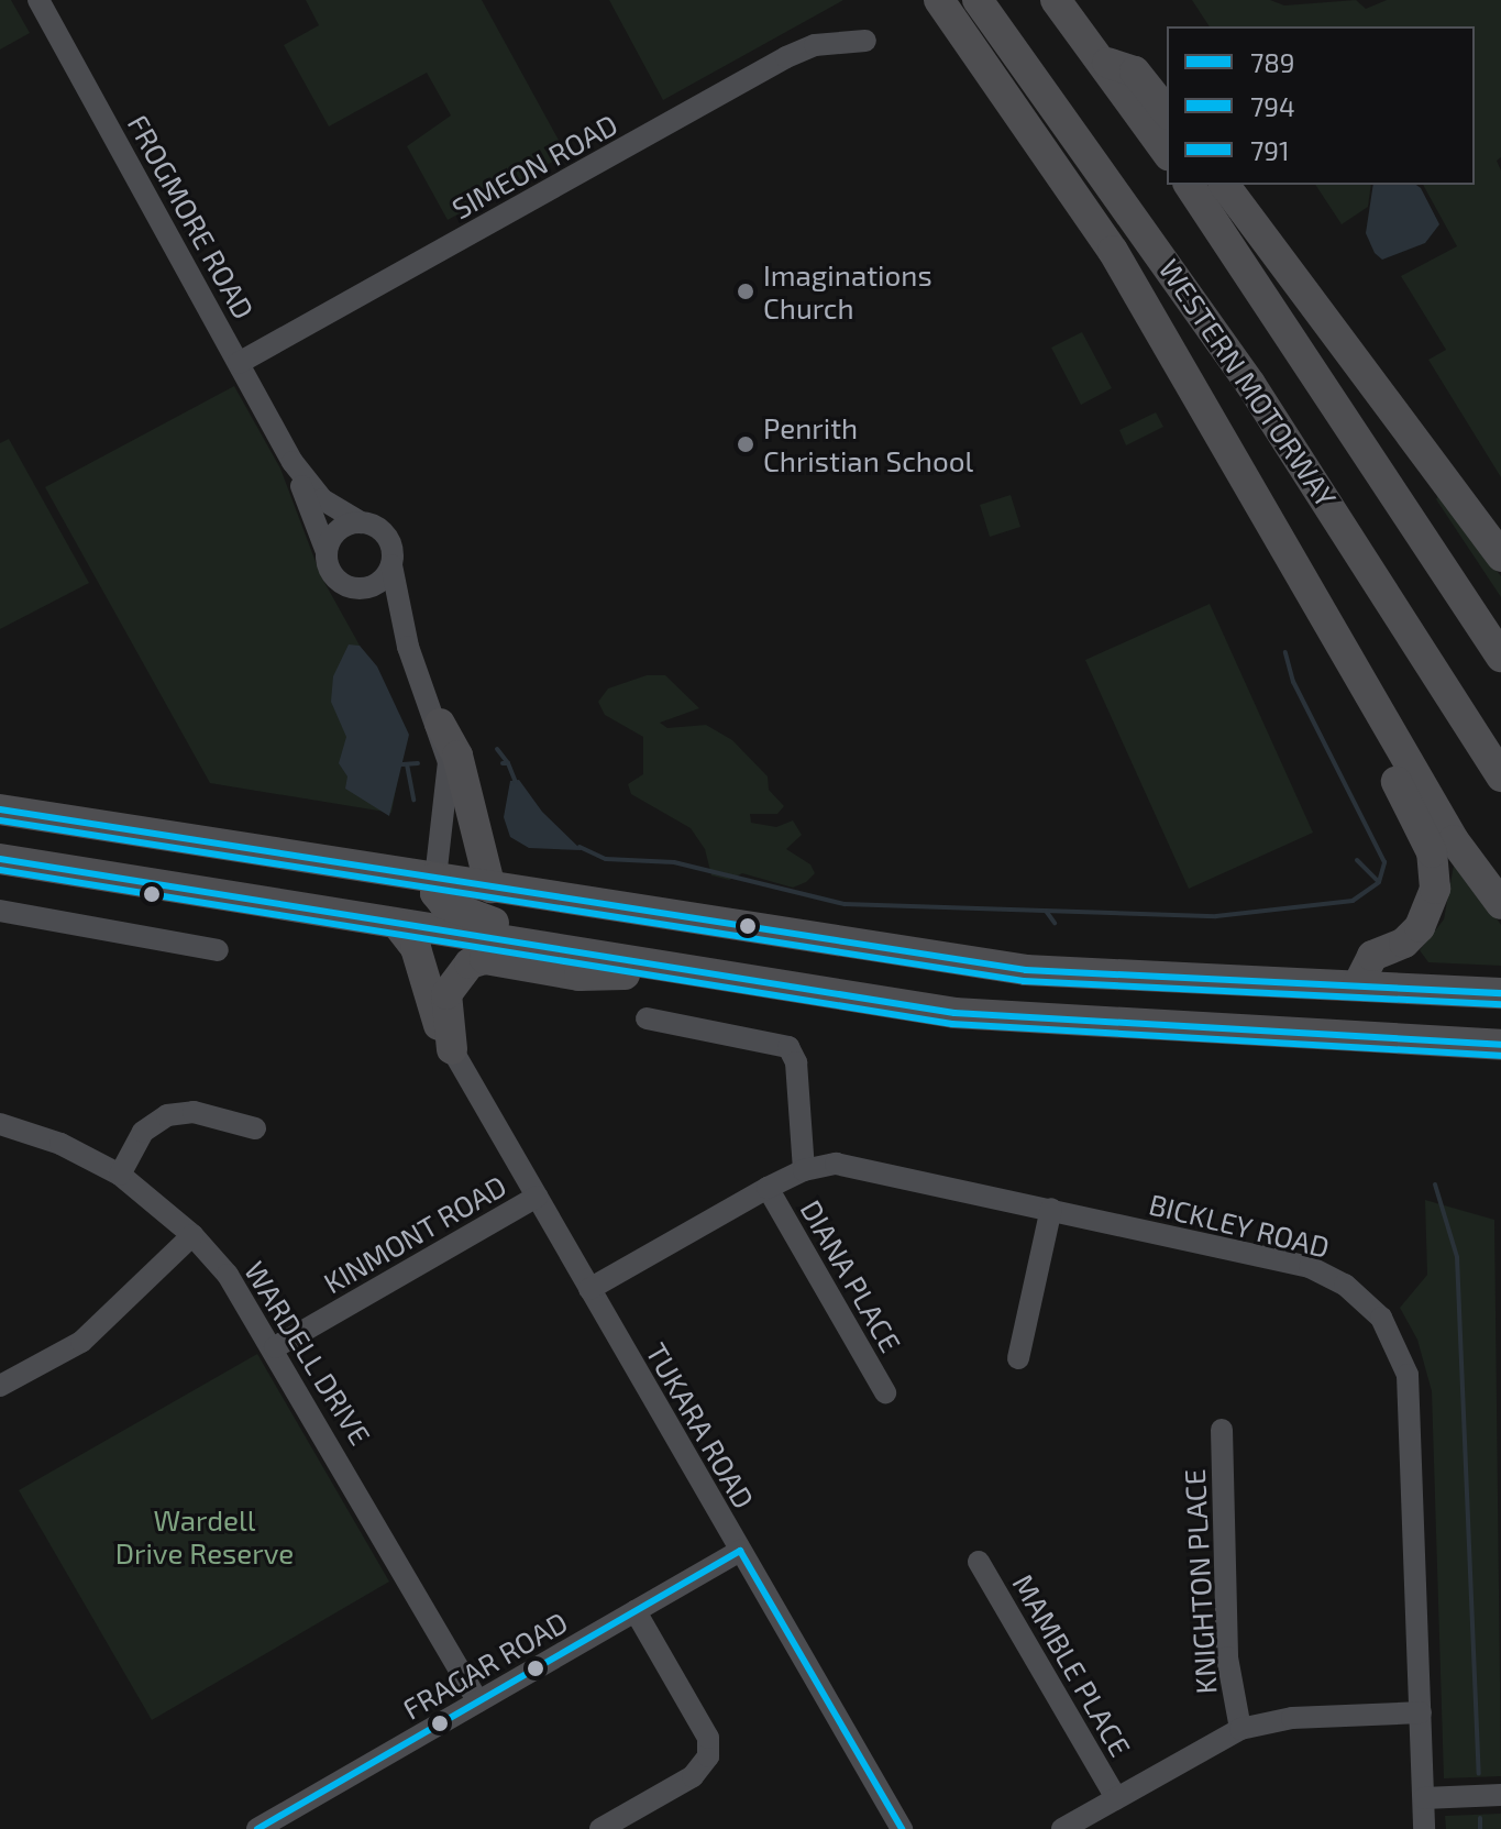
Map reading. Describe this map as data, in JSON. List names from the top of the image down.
{
  "streets": {
    "highway": ["WESTERN MOTORWAY"],
    "street": [
      "SIMEON ROAD",
      "FROGMORE ROAD",
      "BICKLEY ROAD",
      "KINMONT ROAD",
      "DIANA PLACE",
      "WARDELL DRIVE",
      "TUKARA ROAD",
      "KNIGHTON PLACE",
      "FRAGAR ROAD",
      "MAMBLE PLACE"
    ]
  },
  "crossings": [
    ["SIMEON ROAD", "FROGMORE ROAD"],
    ["BICKLEY ROAD", "DIANA PLACE"],
    ["BICKLEY ROAD", "TUKARA ROAD"],
    ["KINMONT ROAD", "WARDELL DRIVE"],
    ["KINMONT ROAD", "TUKARA ROAD"],
    ["WARDELL DRIVE", "FRAGAR ROAD"],
    ["TUKARA ROAD", "FRAGAR ROAD"]
  ],
  "parks": ["Wardell Drive Reserve"],
  "places": ["Imaginations Church", "Penrith Christian School"],
  "lines": ["transit line 789", "transit line 794", "transit line 791"],
  "legend": ["789", "794", "791"]
}
